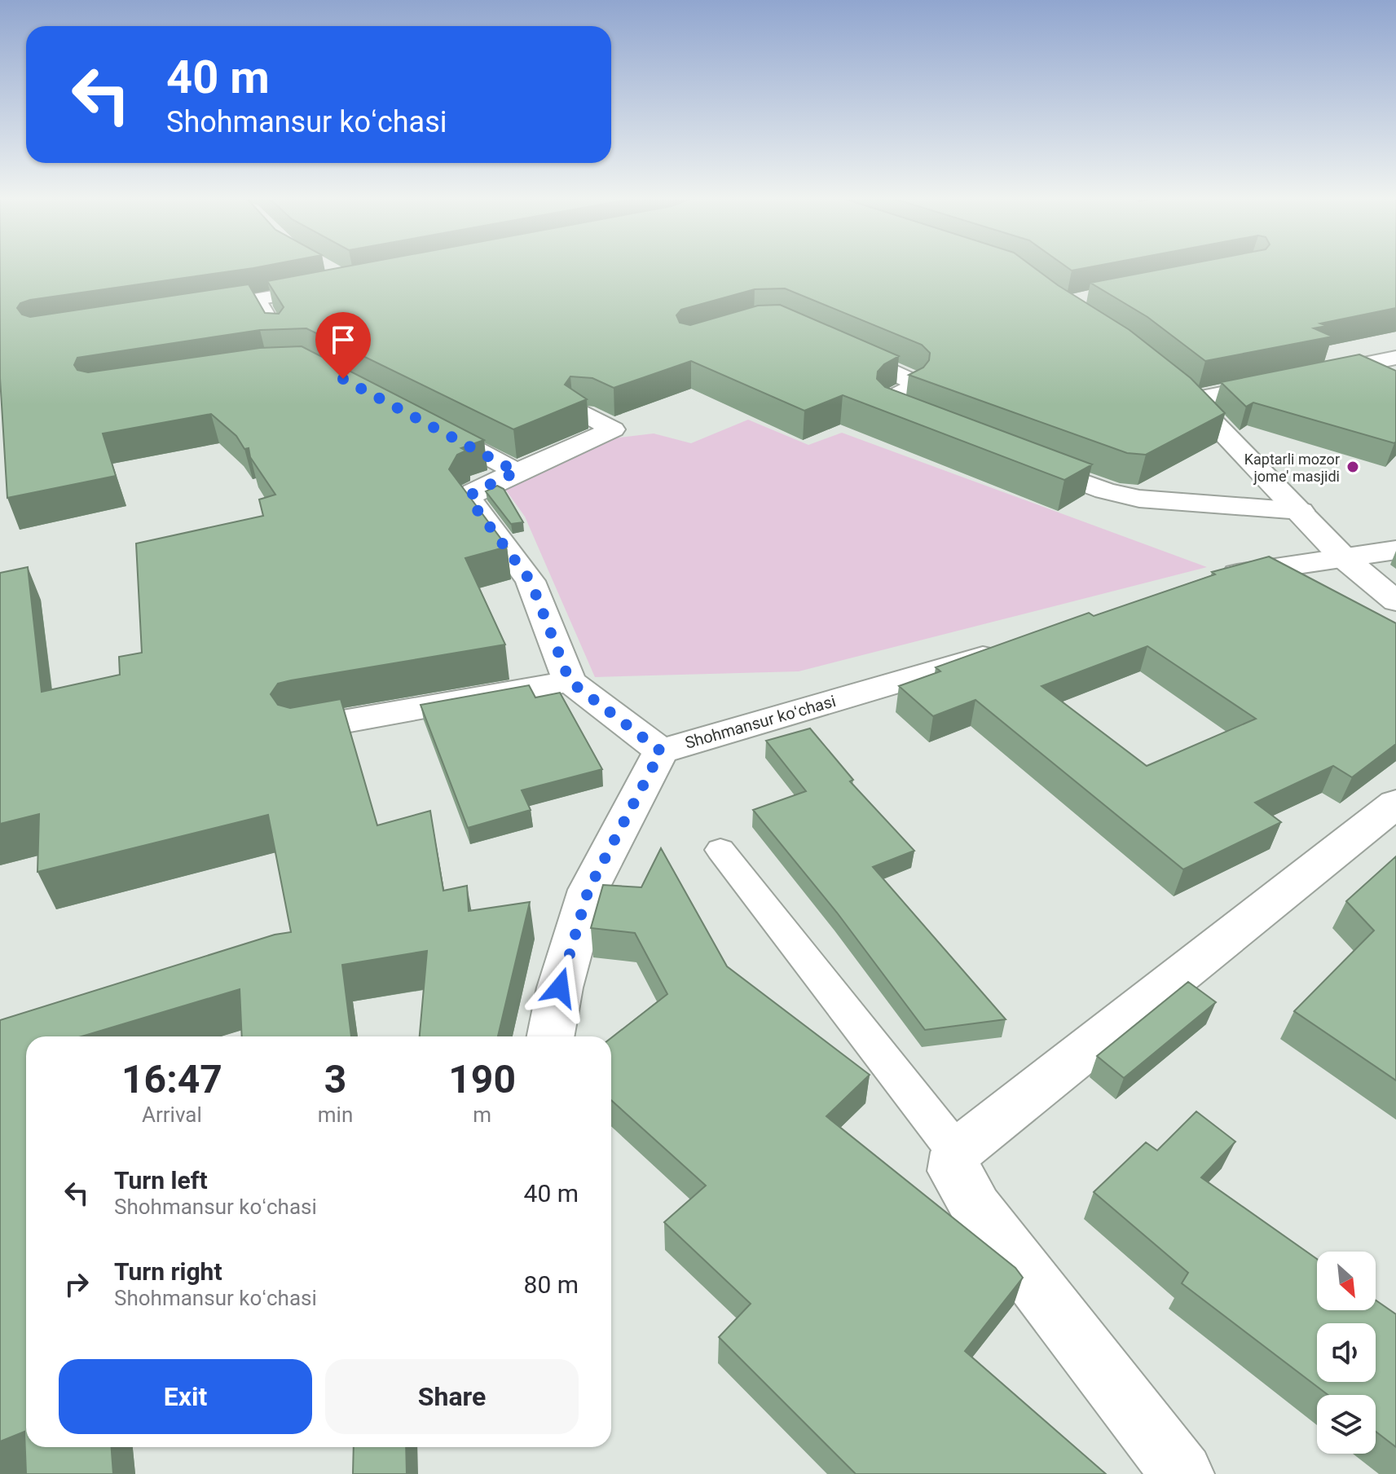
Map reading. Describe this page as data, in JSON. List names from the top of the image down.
{
  "streets": {
    "street": ["Shohmansur koʻchasi"]
  },
  "places": ["Kaptarli mozor jome' masjidi"],
  "north": "bottom right",
  "page": {
    "turn": ["40 m", "Shohmansur koʻchasi"],
    "eta": [
      "16:47",
      "Arrival",
      "3",
      "min",
      "190",
      "m"
    ],
    "list": [
      {
        "name": "Turn left",
        "note": "Shohmansur koʻchasi",
        "value": "40 m"
      },
      {
        "name": "Turn right",
        "note": "Shohmansur koʻchasi",
        "value": "80 m"
      }
    ],
    "buttons": ["Exit", "Share"]
  }
}
